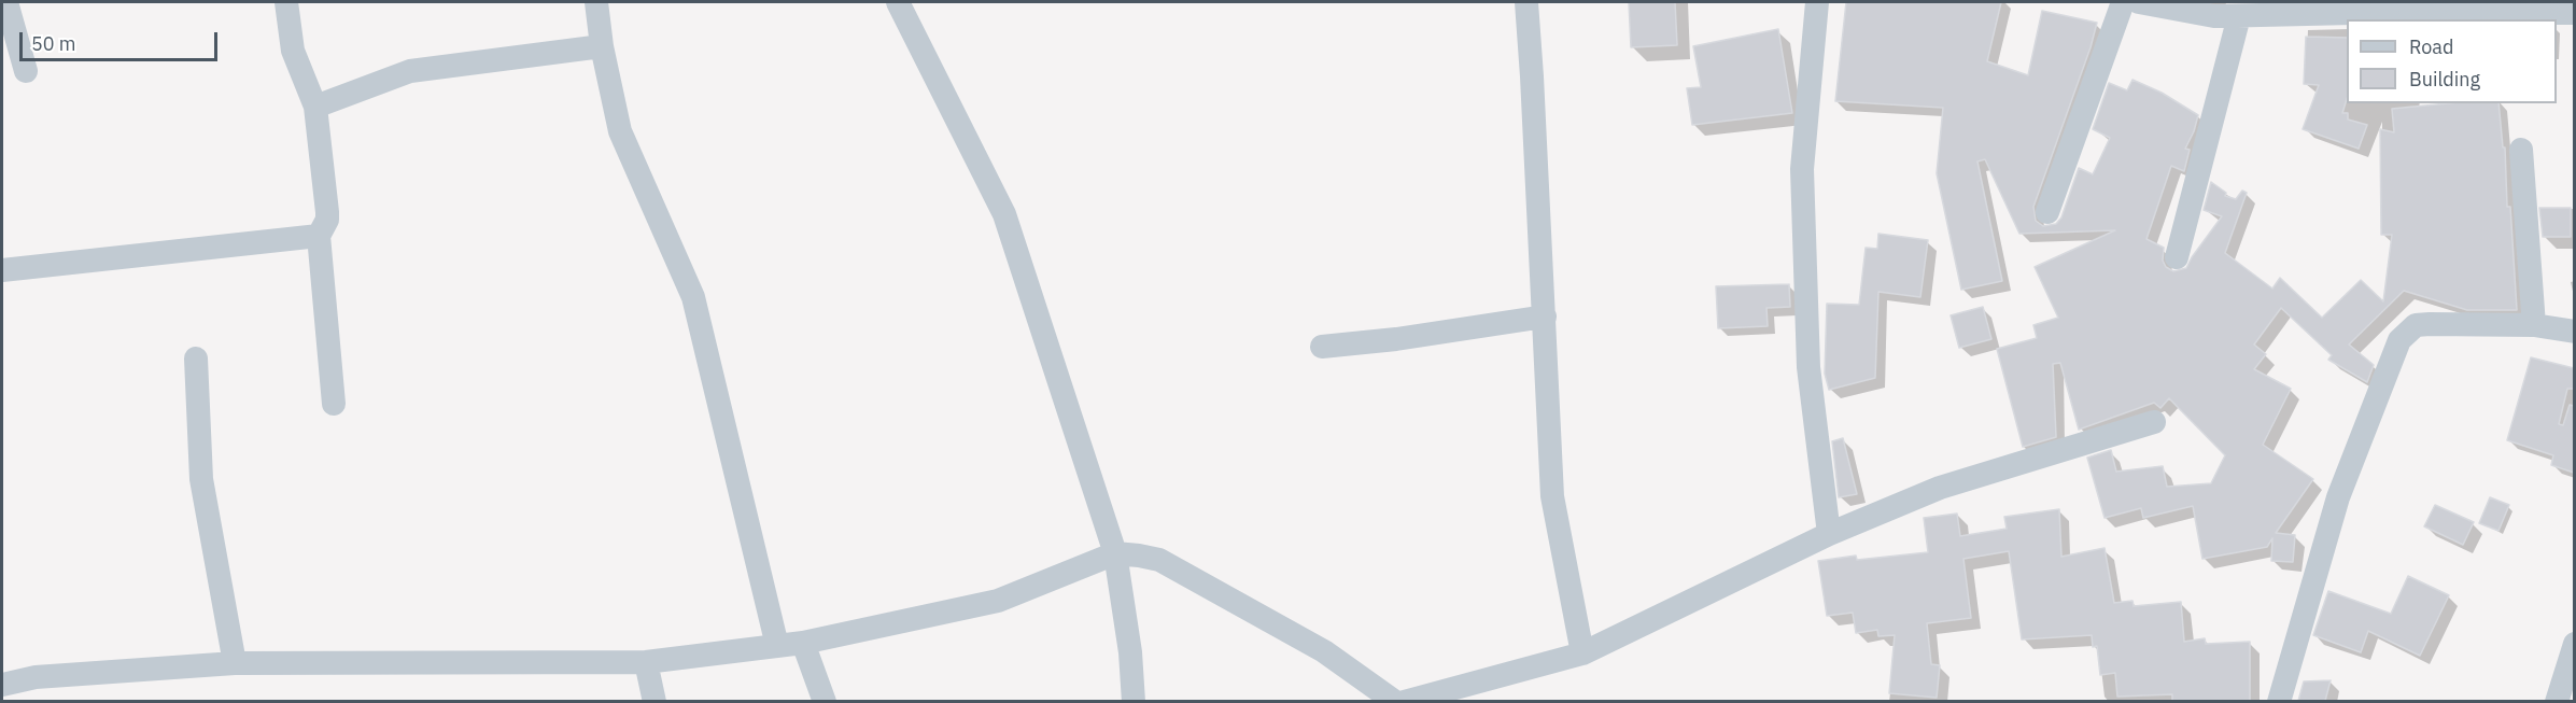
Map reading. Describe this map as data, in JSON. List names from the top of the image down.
{
  "legend": ["Road", "Building"],
  "scale_bar": "50 m"
}
